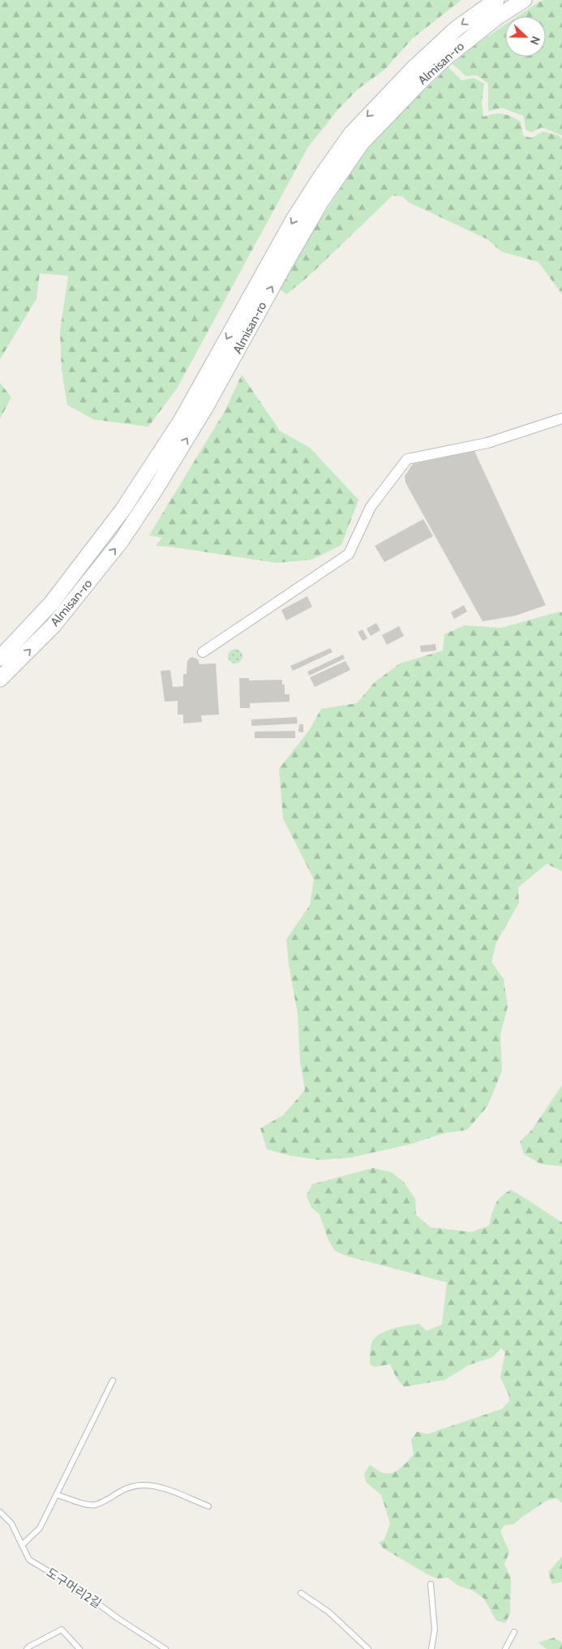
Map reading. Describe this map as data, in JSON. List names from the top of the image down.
{
  "streets": {
    "main road": ["Almisan-ro"],
    "lane": ["도구머리2길"]
  },
  "north": "right"
}
